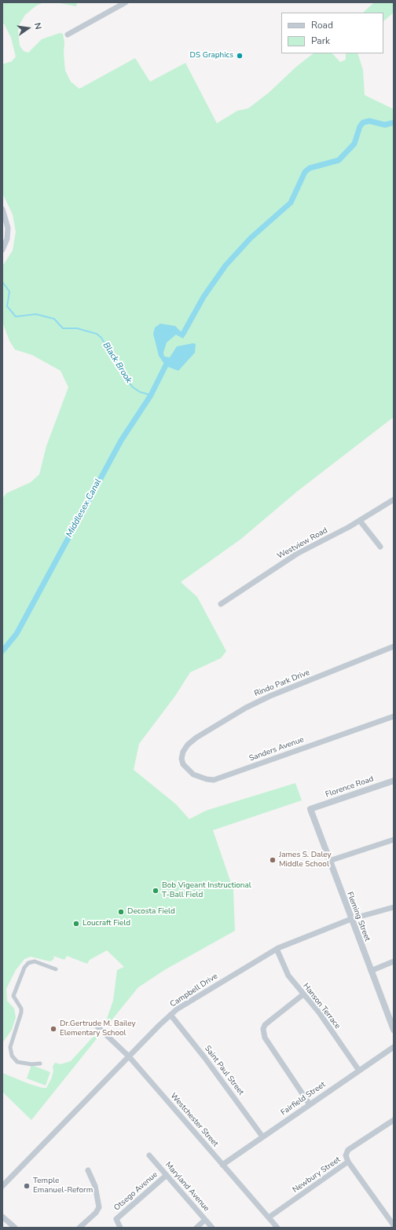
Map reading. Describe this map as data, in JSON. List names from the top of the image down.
{
  "streets": {
    "street": [
      "Westview Road",
      "Rindo Park Drive",
      "Sanders Avenue",
      "Florence Road",
      "Fleming Street",
      "Campbell Drive",
      "Hanson Terrace",
      "Saint Paul Street",
      "Fairfield Street",
      "Westchester Street",
      "Newbury Street",
      "Maryland Avenue",
      "Otsego Avenue"
    ]
  },
  "crossings": [
    ["Rindo Park Drive", "Sanders Avenue"],
    ["Florence Road", "Fleming Street"],
    ["Fleming Street", "Campbell Drive"],
    ["Campbell Drive", "Hanson Terrace"],
    ["Campbell Drive", "Saint Paul Street"],
    ["Campbell Drive", "Westchester Street"],
    ["Hanson Terrace", "Fairfield Street"],
    ["Saint Paul Street", "Fairfield Street"],
    ["Fairfield Street", "Westchester Street"],
    ["Westchester Street", "Newbury Street"],
    ["Maryland Avenue", "Otsego Avenue"]
  ],
  "water": ["Black Brook", "Middlesex Canal"],
  "places": [
    "DS Graphics",
    "James S. Daley Middle School",
    "Bob Vigeant Instructional T-Ball Field",
    "Decosta Field",
    "Loucraft Field",
    "Dr.Gertrude M. Bailey Elementary School",
    "Temple Emanuel-Reform"
  ],
  "legend": ["Road", "Park"],
  "north": "right"
}
